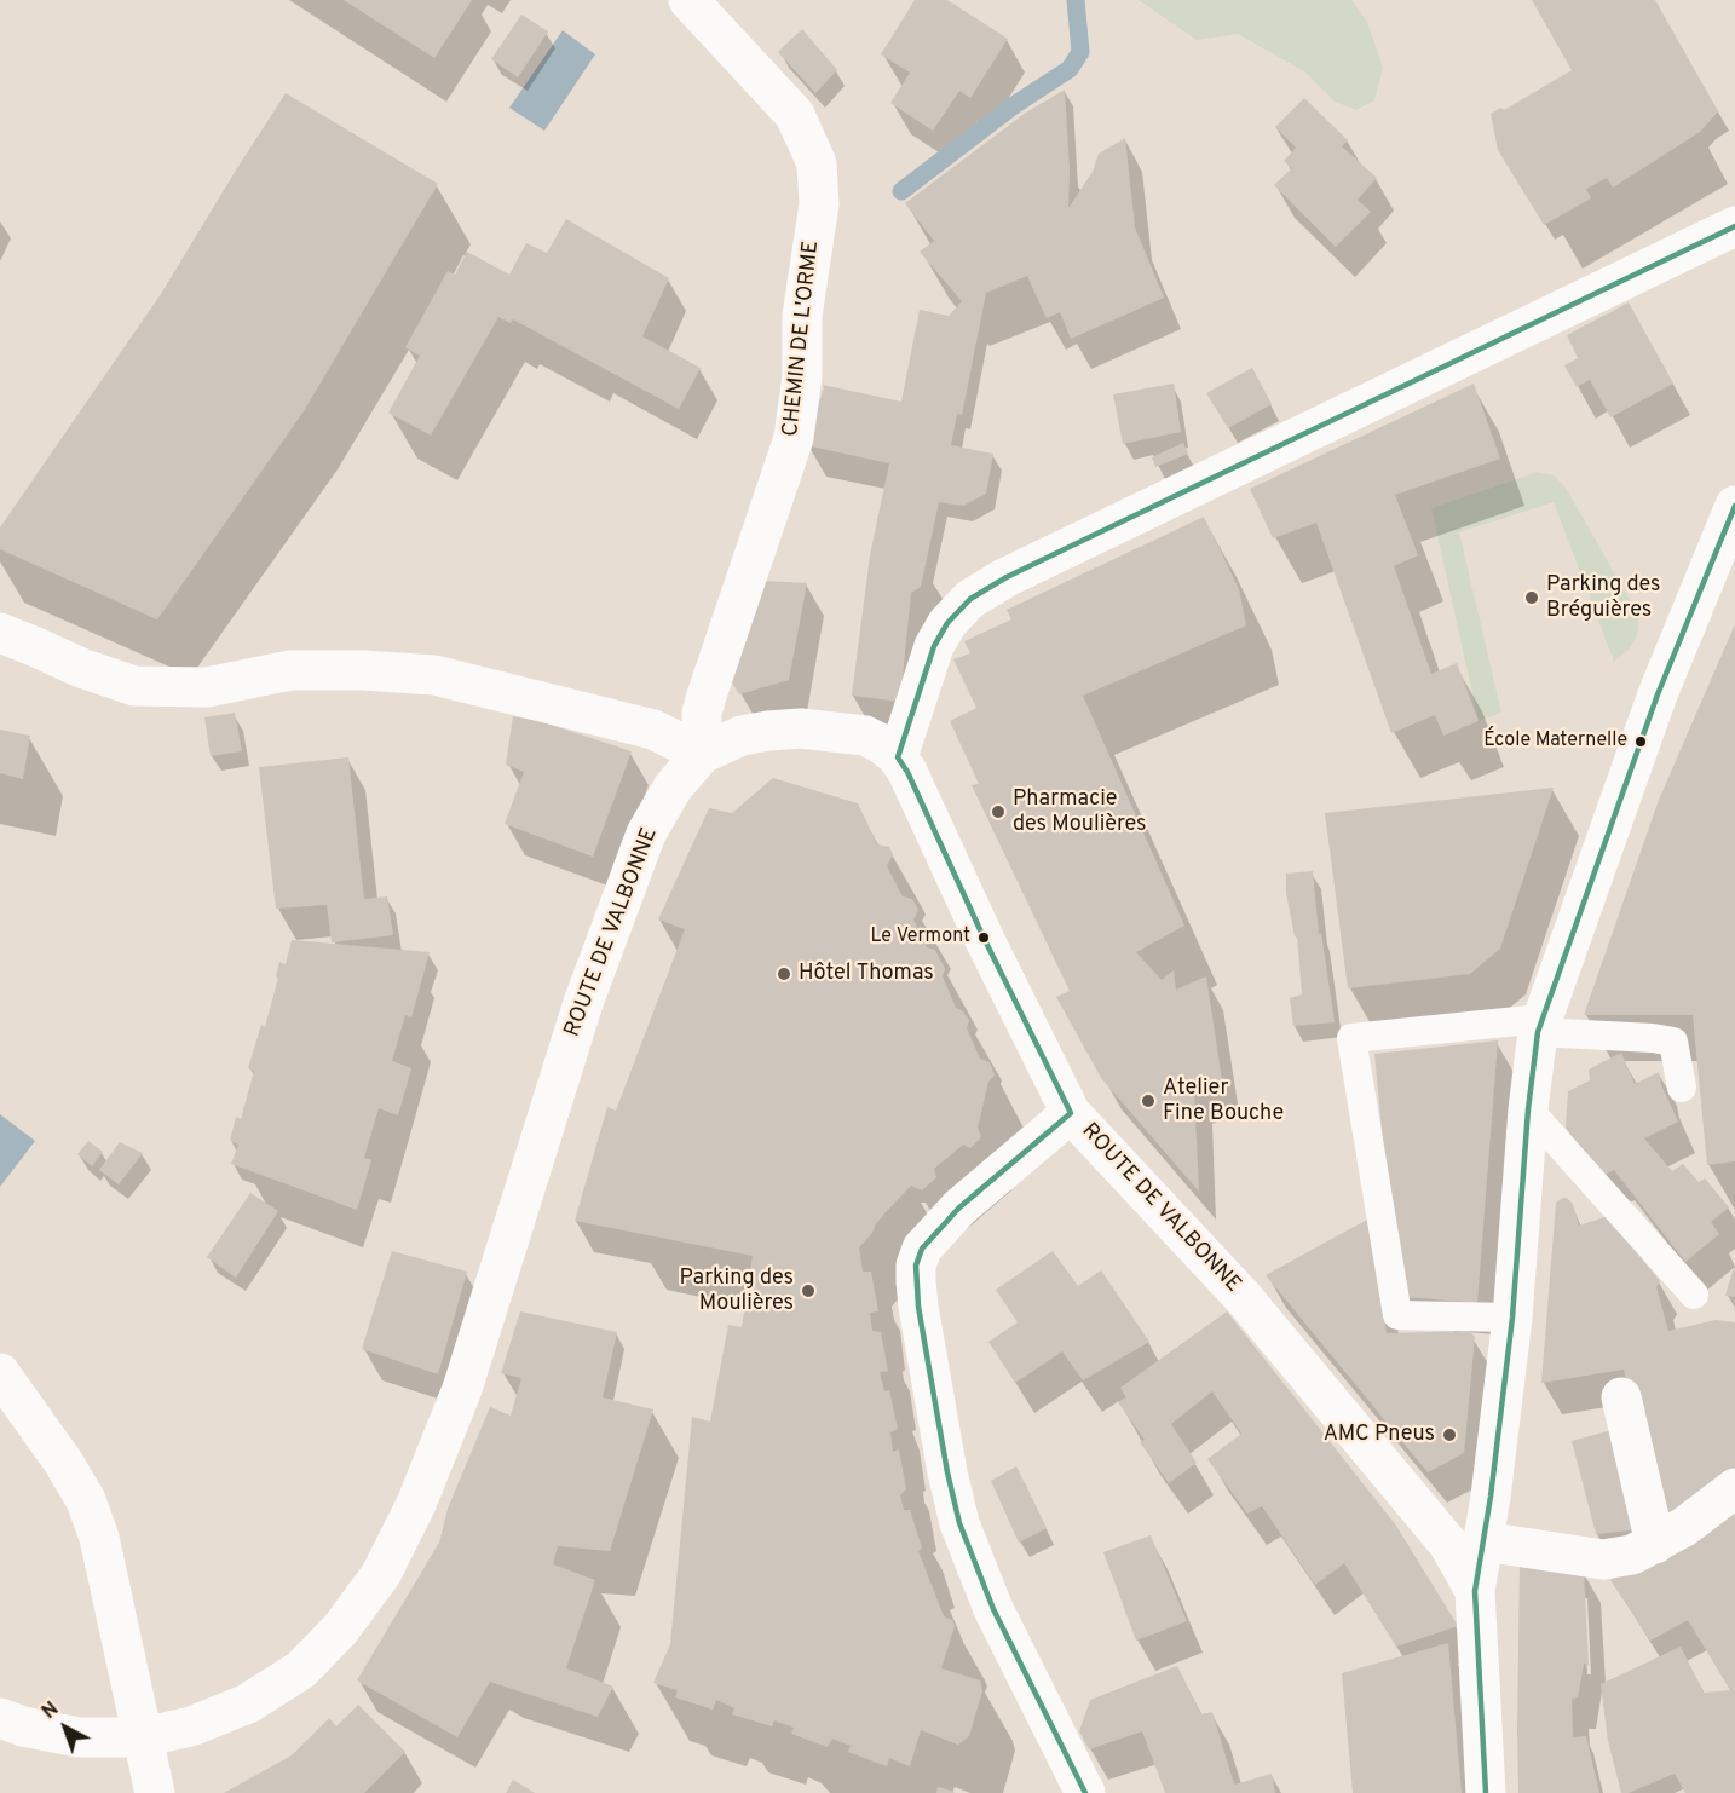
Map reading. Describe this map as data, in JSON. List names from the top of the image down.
{
  "streets": {
    "street": ["CHEMIN DE L'ORME", "ROUTE DE VALBONNE"]
  },
  "crossings": [
    ["CHEMIN DE L'ORME", "ROUTE DE VALBONNE"]
  ],
  "places": [
    "Parking des Bréguières",
    "École Maternelle",
    "Pharmacie des Moulières",
    "Le Vermont",
    "Hôtel Thomas",
    "Atelier Fine Bouche",
    "Parking des Moulières",
    "AMC Pneus"
  ],
  "north": "top left"
}
